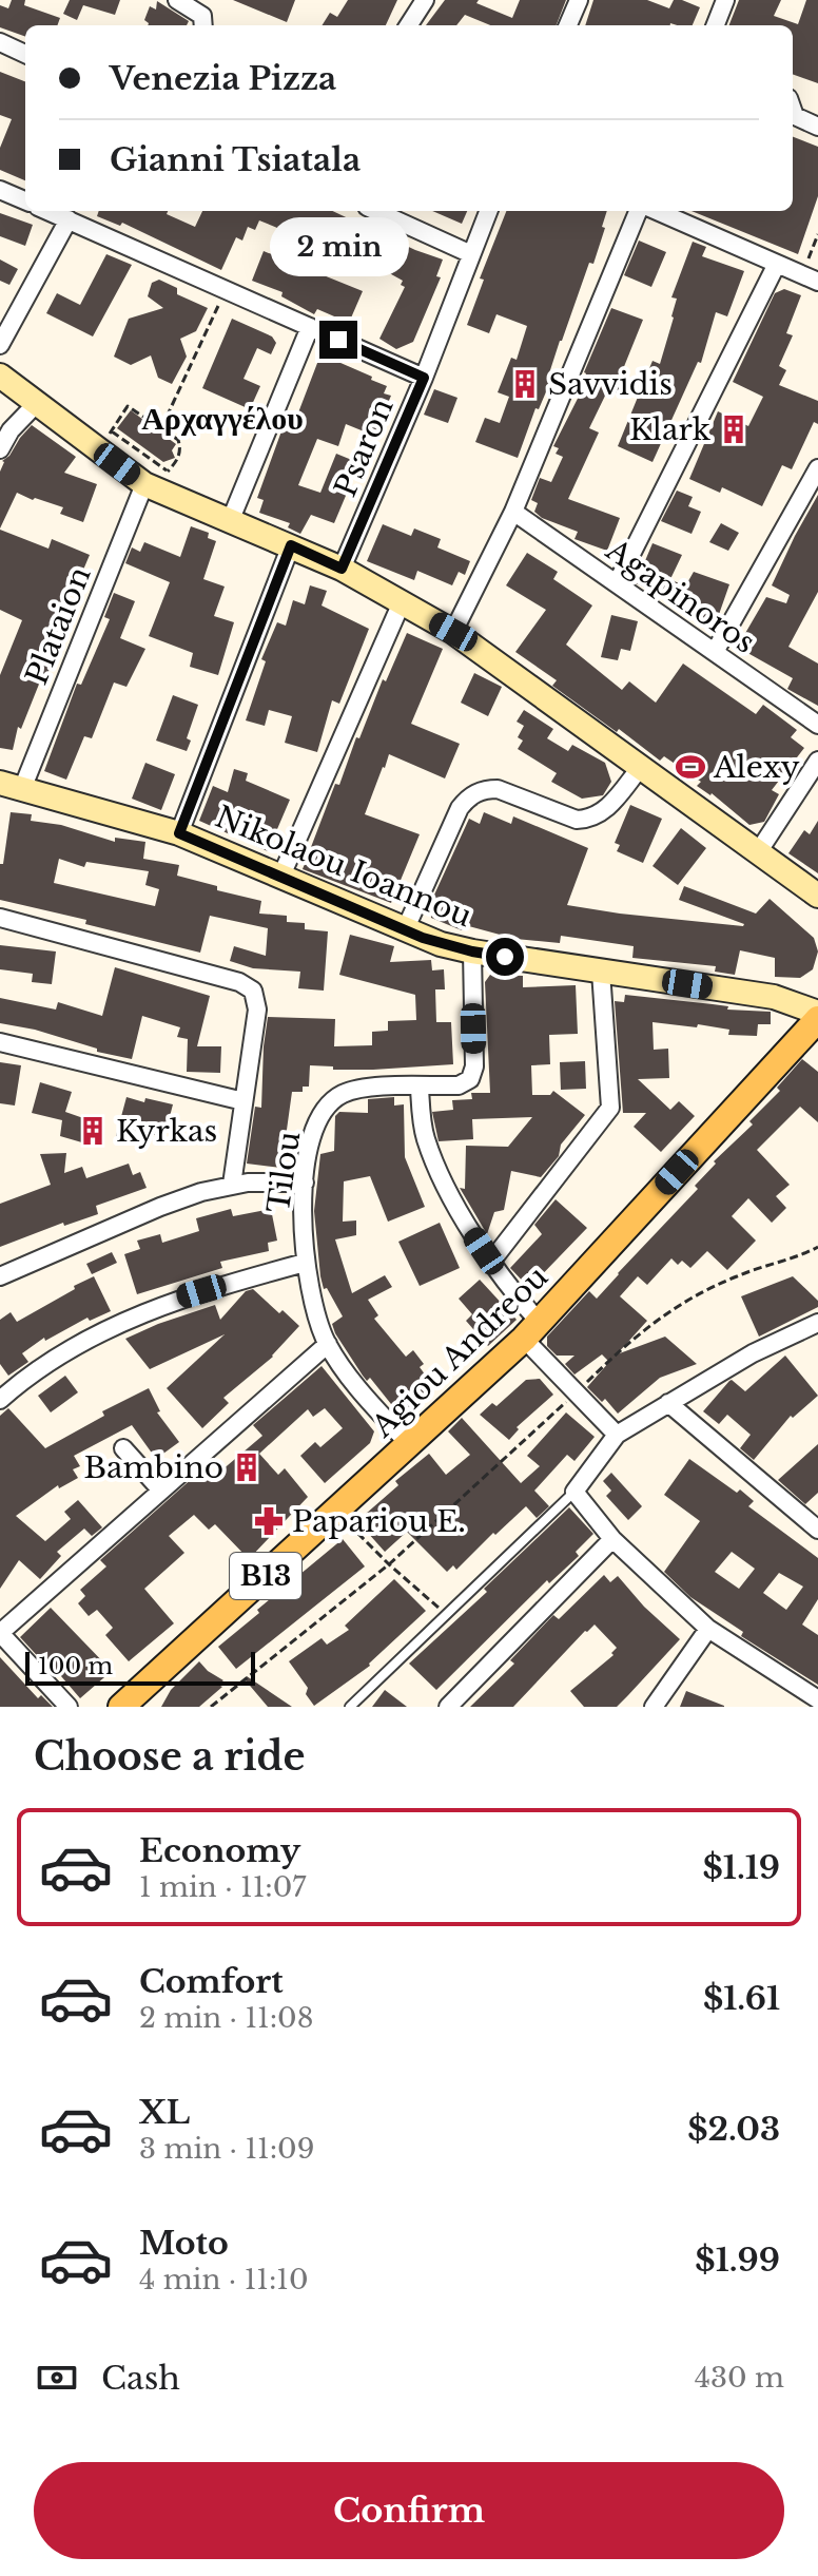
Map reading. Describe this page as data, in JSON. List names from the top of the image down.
{
  "streets": {
    "main road": ["Agiou Andreou", "B13"],
    "street": [
      "Psaron",
      "Agapinoros",
      "Plataion",
      "Nikolaou Ioannou",
      "Tilou"
    ]
  },
  "crossings": [
    ["Plataion", "Nikolaou Ioannou"],
    ["Nikolaou Ioannou", "Tilou"],
    ["Nikolaou Ioannou", "Agiou Andreou"],
    ["Tilou", "Agiou Andreou"]
  ],
  "districts": ["Αρχαγγέλου"],
  "places": {
    "building": [
      "Savvidis",
      "Klark",
      "Kyrkas",
      "Bambino"
    ],
    "sports": ["Alexy"],
    "pharmacy": ["Papariou E."]
  },
  "scale_bar": "100 m",
  "page": {
    "banner": ["Venezia Pizza", "Gianni Tsiatala"],
    "bubble": "2 min",
    "scale": "100 m",
    "heading": "Choose a ride",
    "list": [
      {
        "name": "Economy",
        "note": "1 min · 11:07",
        "value": "$1.19"
      },
      {
        "name": "Comfort",
        "note": "2 min · 11:08",
        "value": "$1.61"
      },
      {
        "name": "XL",
        "note": "3 min · 11:09",
        "value": "$2.03"
      },
      {
        "name": "Moto",
        "note": "4 min · 11:10",
        "value": "$1.99"
      }
    ],
    "pay": ["Cash", "430 m"],
    "buttons": "Confirm"
  }
}
